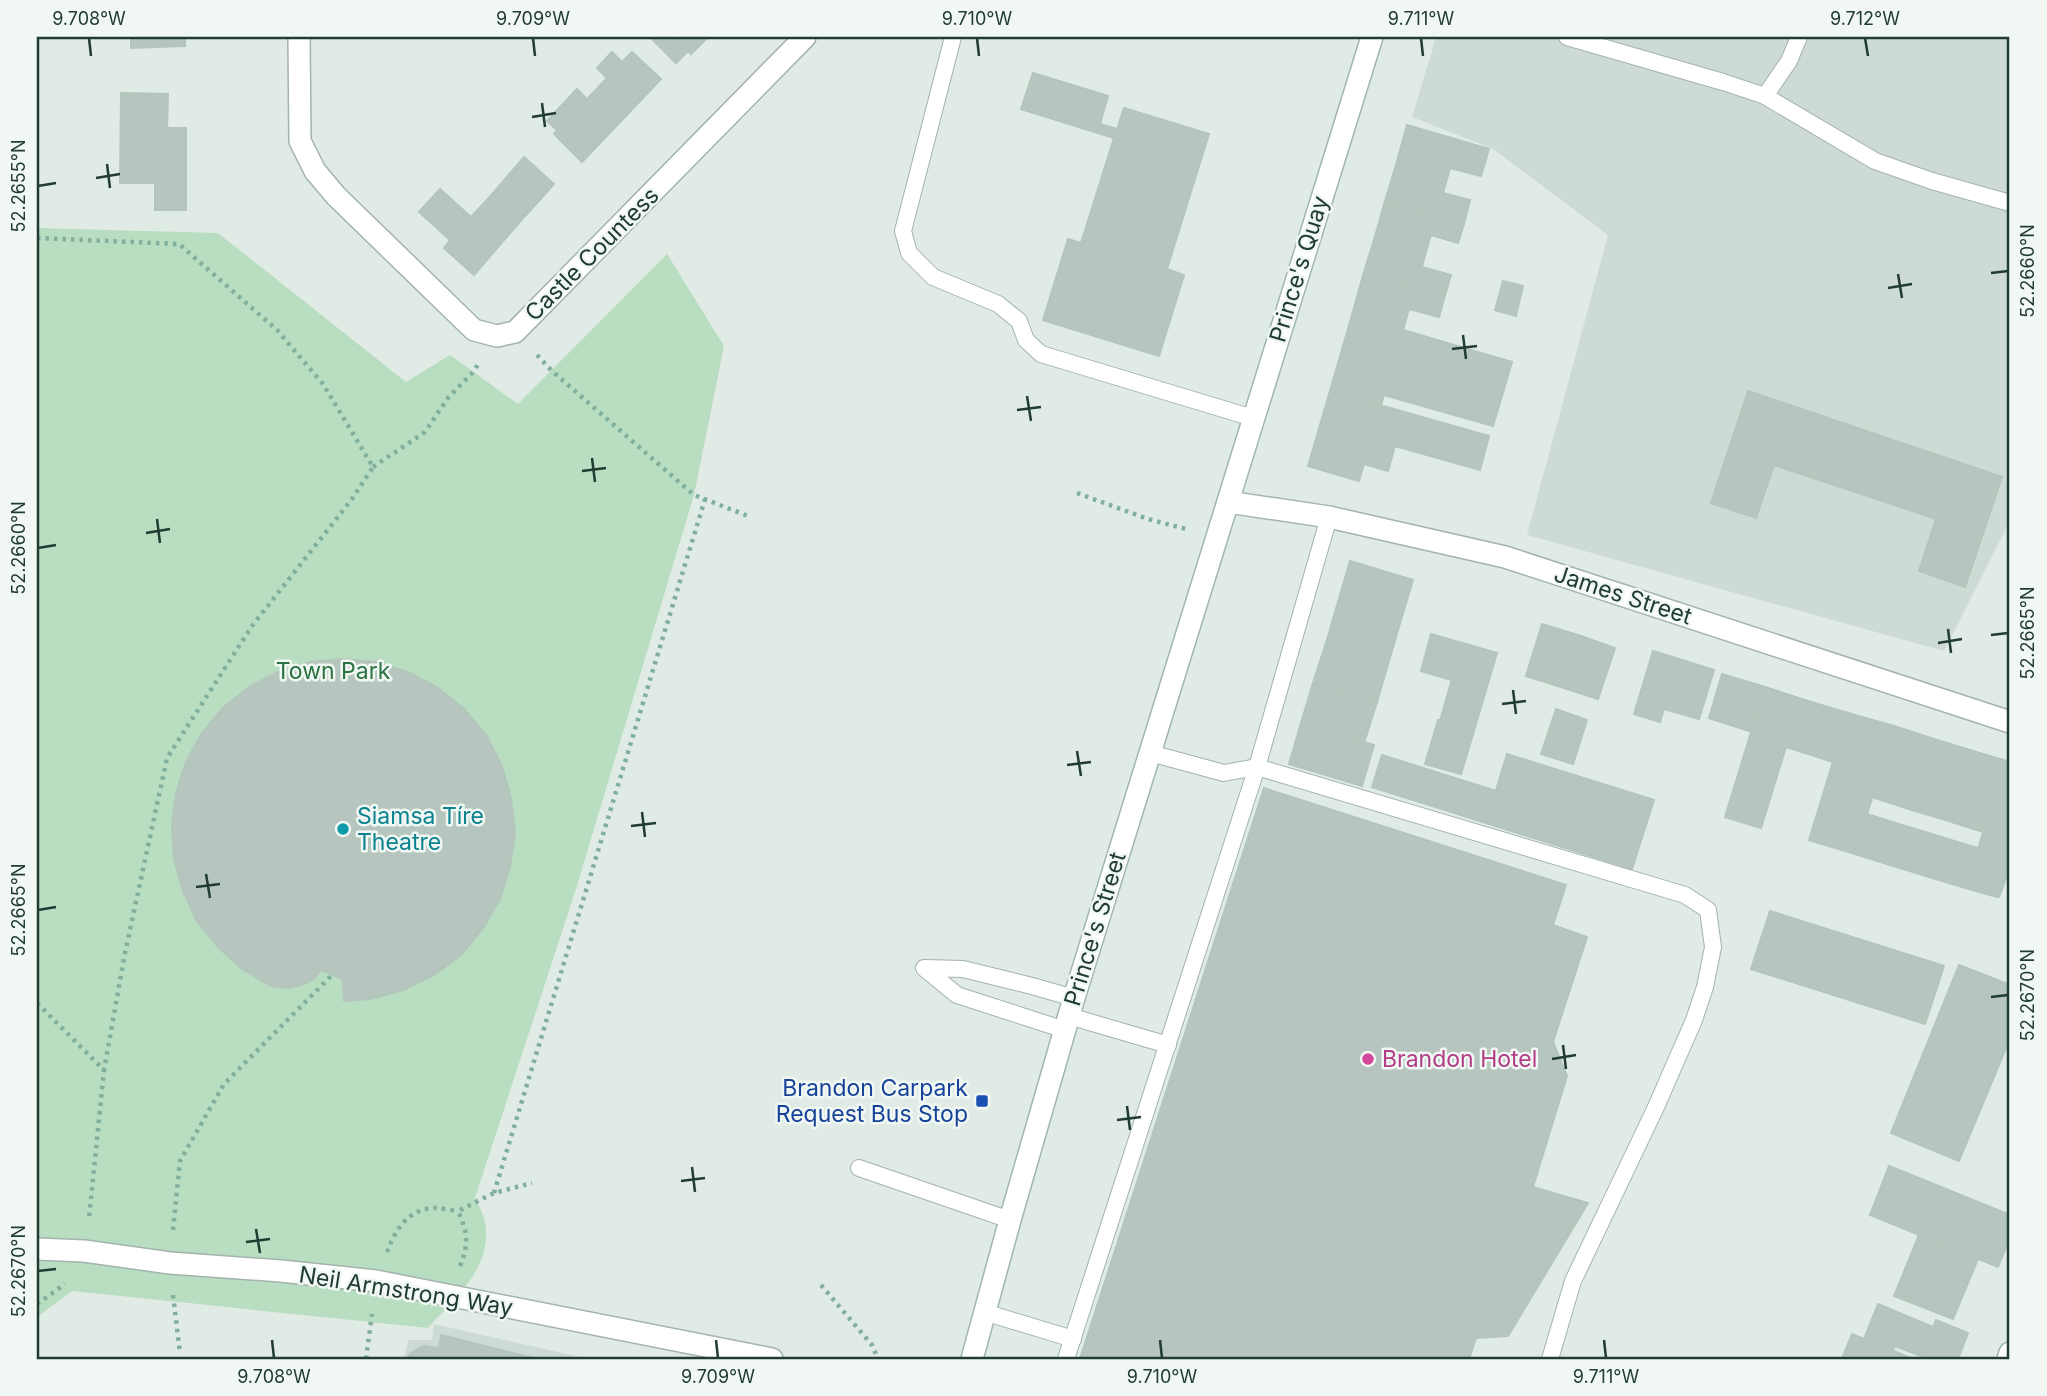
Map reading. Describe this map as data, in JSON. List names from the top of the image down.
{
  "streets": {
    "street": [
      "Castle Countess",
      "Prince's Quay",
      "James Street",
      "Prince's Street",
      "Neil Armstrong Way"
    ]
  },
  "crossings": [
    ["Prince's Quay", "James Street"],
    ["Prince's Quay", "Prince's Street"],
    ["James Street", "Prince's Street"]
  ],
  "parks": ["Town Park"],
  "places": {
    "other": ["Siamsa Tíre Theatre", "Brandon Hotel"],
    "transit": ["Brandon Carpark Request Bus Stop"]
  },
  "coordinates": [
    "9.708°W",
    "9.709°W",
    "9.710°W",
    "9.711°W",
    "9.712°W",
    "52.2655°N",
    "52.2660°N",
    "52.2665°N",
    "52.2670°N"
  ]
}
